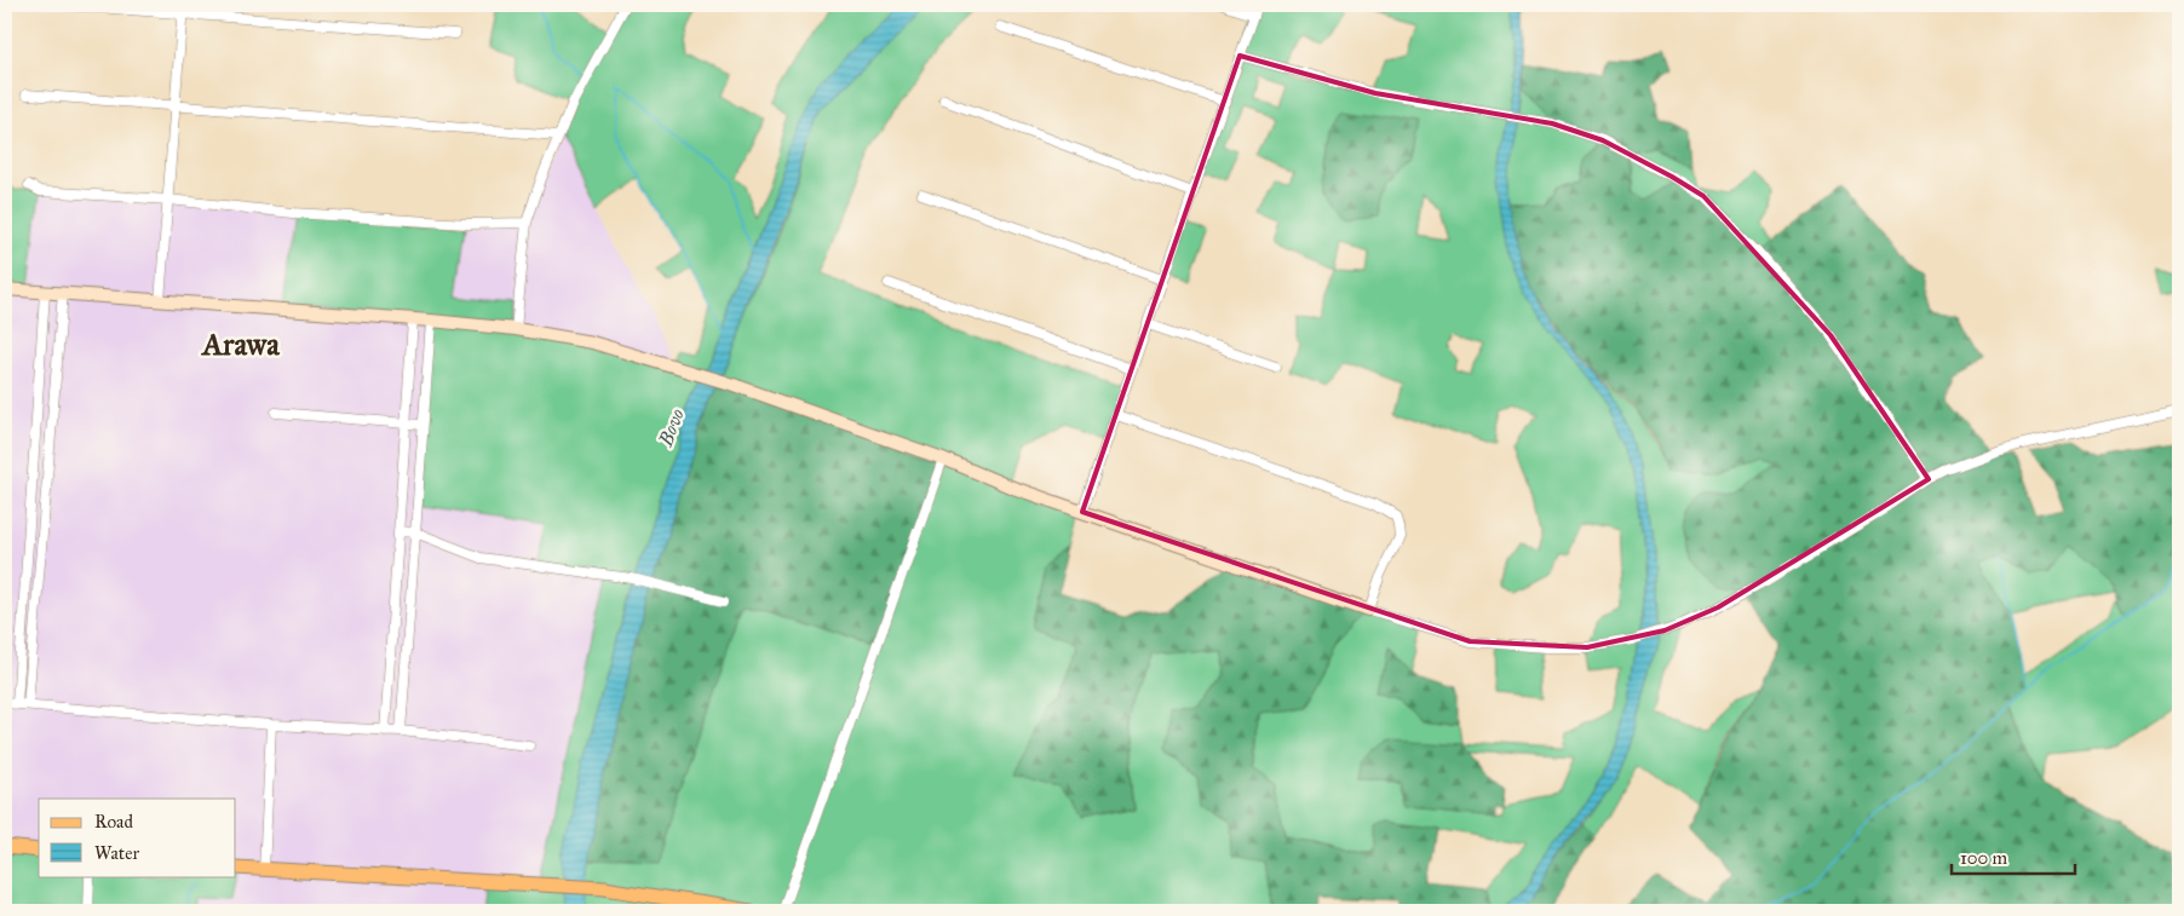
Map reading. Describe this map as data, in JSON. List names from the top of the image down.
{
  "districts": ["Arawa"],
  "water": ["Bovo"],
  "legend": ["Road", "Water"],
  "scale_bar": "100 m"
}
